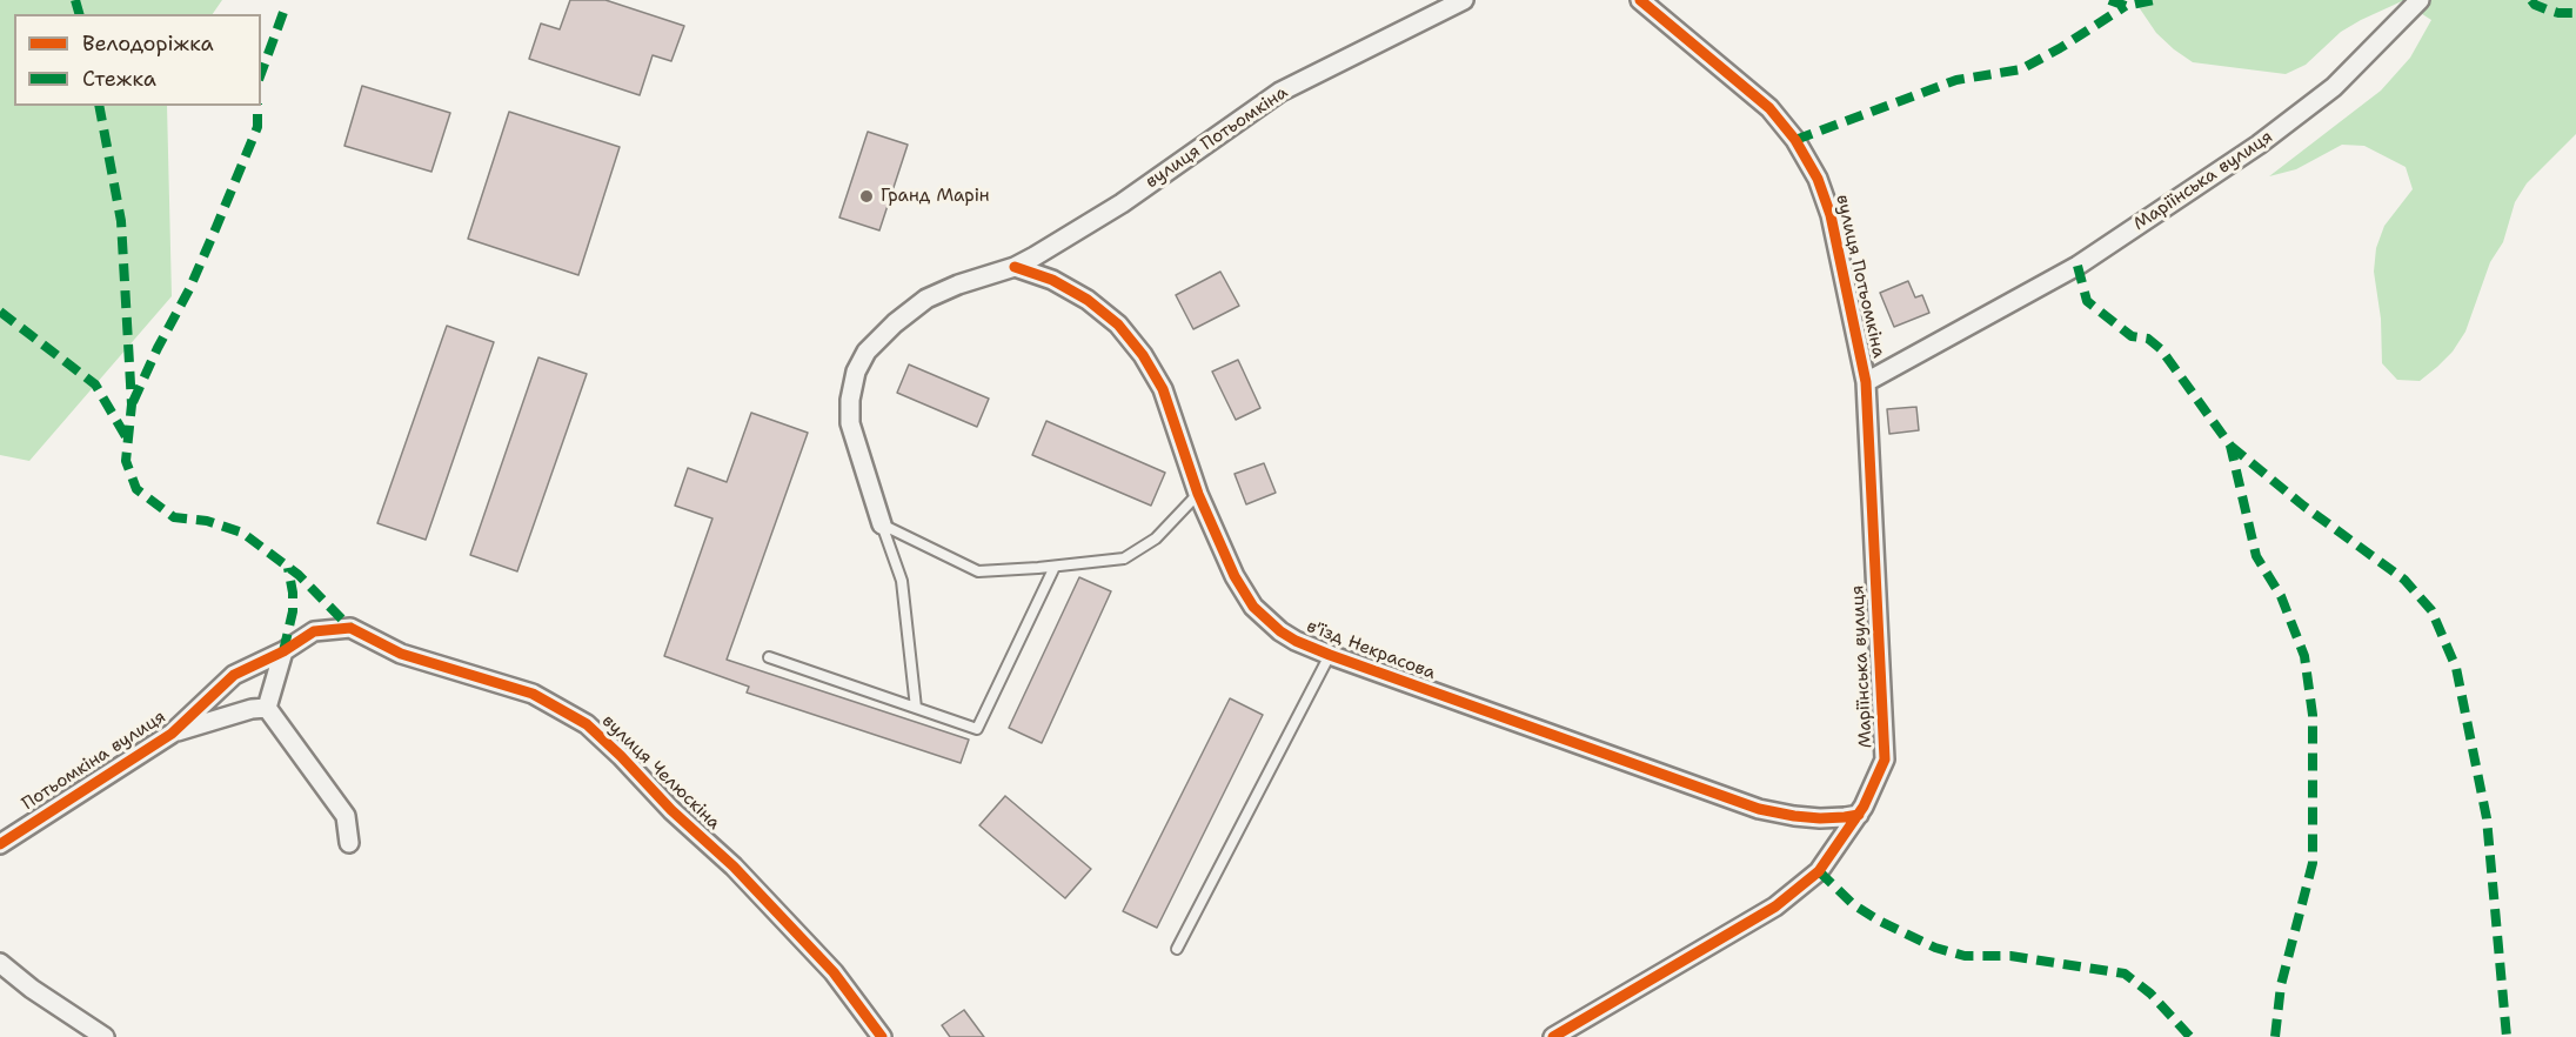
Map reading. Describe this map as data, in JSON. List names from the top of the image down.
{
  "streets": {
    "street": [
      "вулиця Потьомкіна",
      "Маріїнська вулиця",
      "в'їзд Некрасова",
      "Потьомкіна вулиця",
      "вулиця Челюскіна"
    ]
  },
  "crossings": [
    ["вулиця Потьомкіна", "Маріїнська вулиця"],
    ["вулиця Потьомкіна", "в'їзд Некрасова"],
    ["Маріїнська вулиця", "в'їзд Некрасова"],
    ["Потьомкіна вулиця", "вулиця Челюскіна"]
  ],
  "places": ["Гранд Марін"],
  "legend": ["Велодоріжка", "Стежка"]
}
